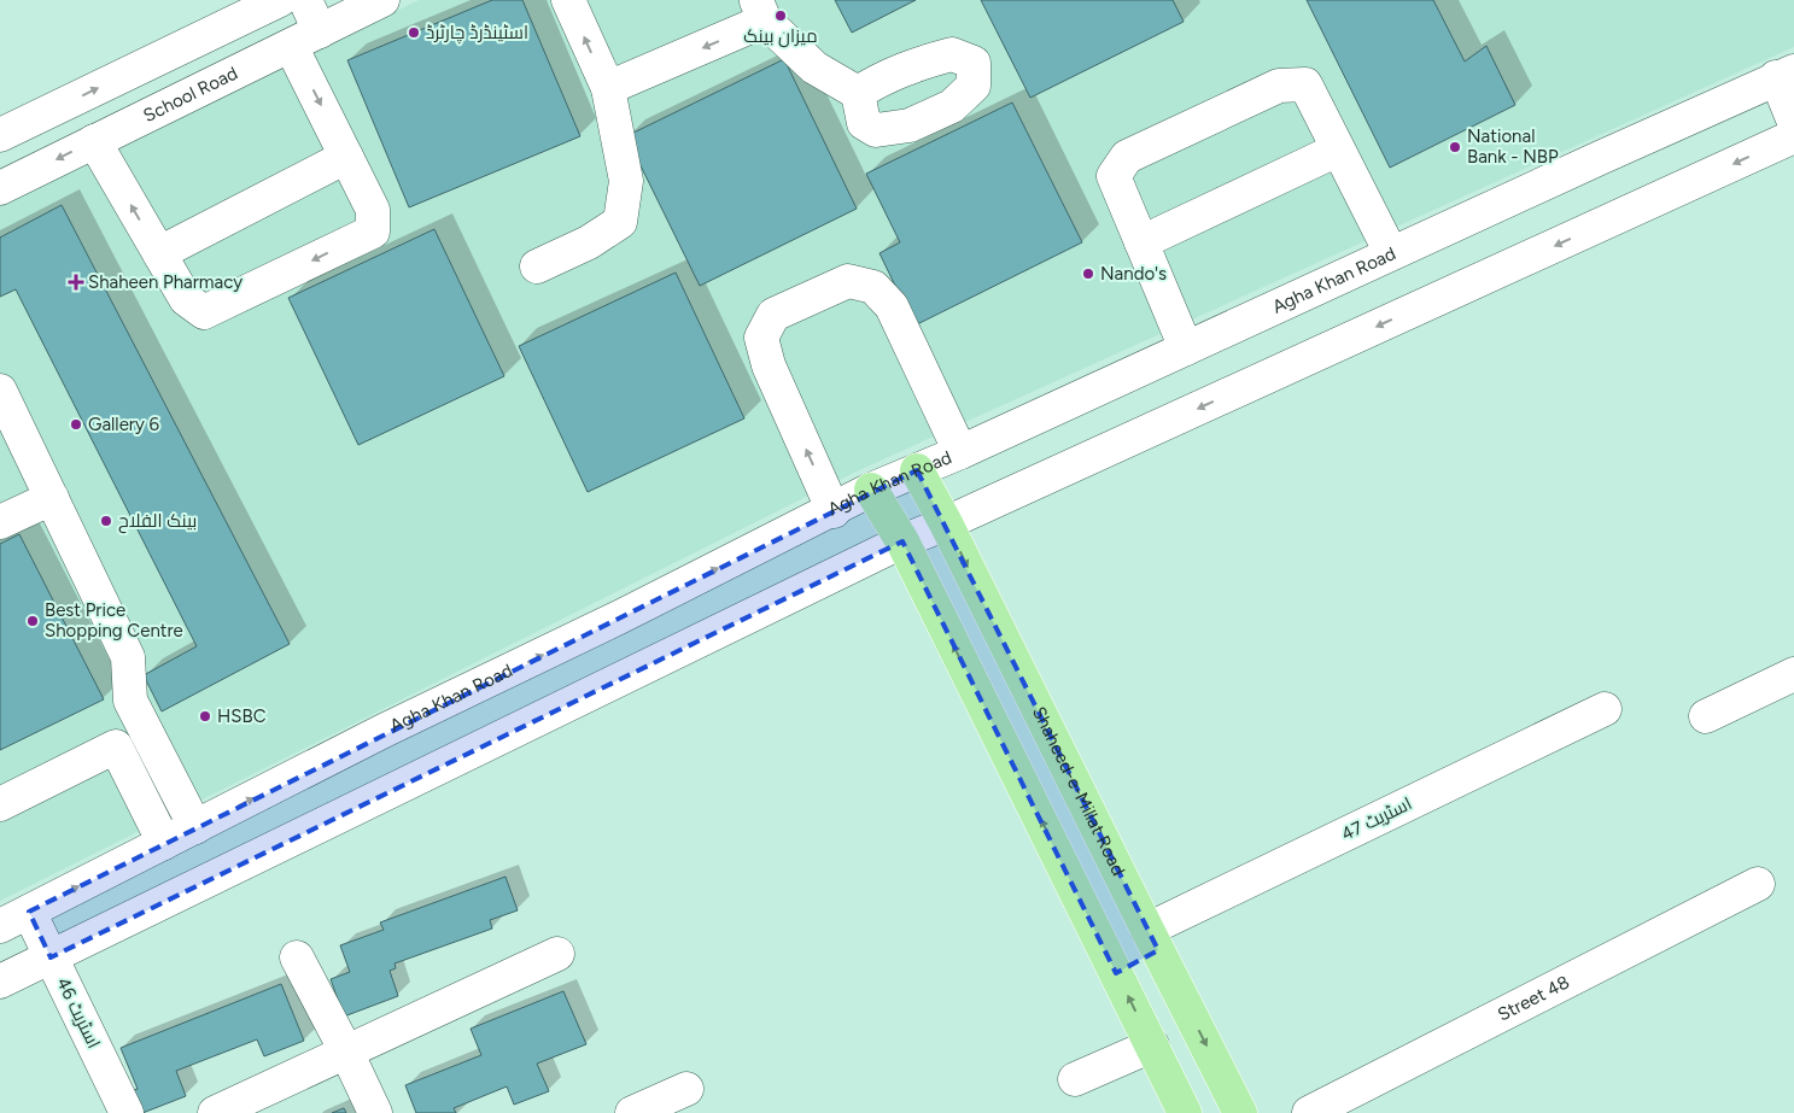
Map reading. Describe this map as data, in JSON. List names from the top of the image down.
{
  "streets": {
    "main road": ["Shaheed-e-Millat Road"],
    "street": [
      "School Road",
      "Agha Khan Road",
      "اسٹریٹ 47",
      "Street 48",
      "اسٹریٹ 46"
    ]
  },
  "crossings": [
    ["Agha Khan Road", "Shaheed-e-Millat Road"],
    ["Agha Khan Road", "اسٹریٹ 46"],
    ["Shaheed-e-Millat Road", "اسٹریٹ 47"]
  ],
  "places": {
    "other": [
      "میزان بینک",
      "اسٹینڈرڈ چارٹرڈ",
      "National Bank - NBP",
      "Nando's",
      "Gallery 6",
      "بینک الفلاح",
      "Best Price Shopping Centre",
      "HSBC"
    ],
    "health": ["Shaheen Pharmacy"]
  }
}
